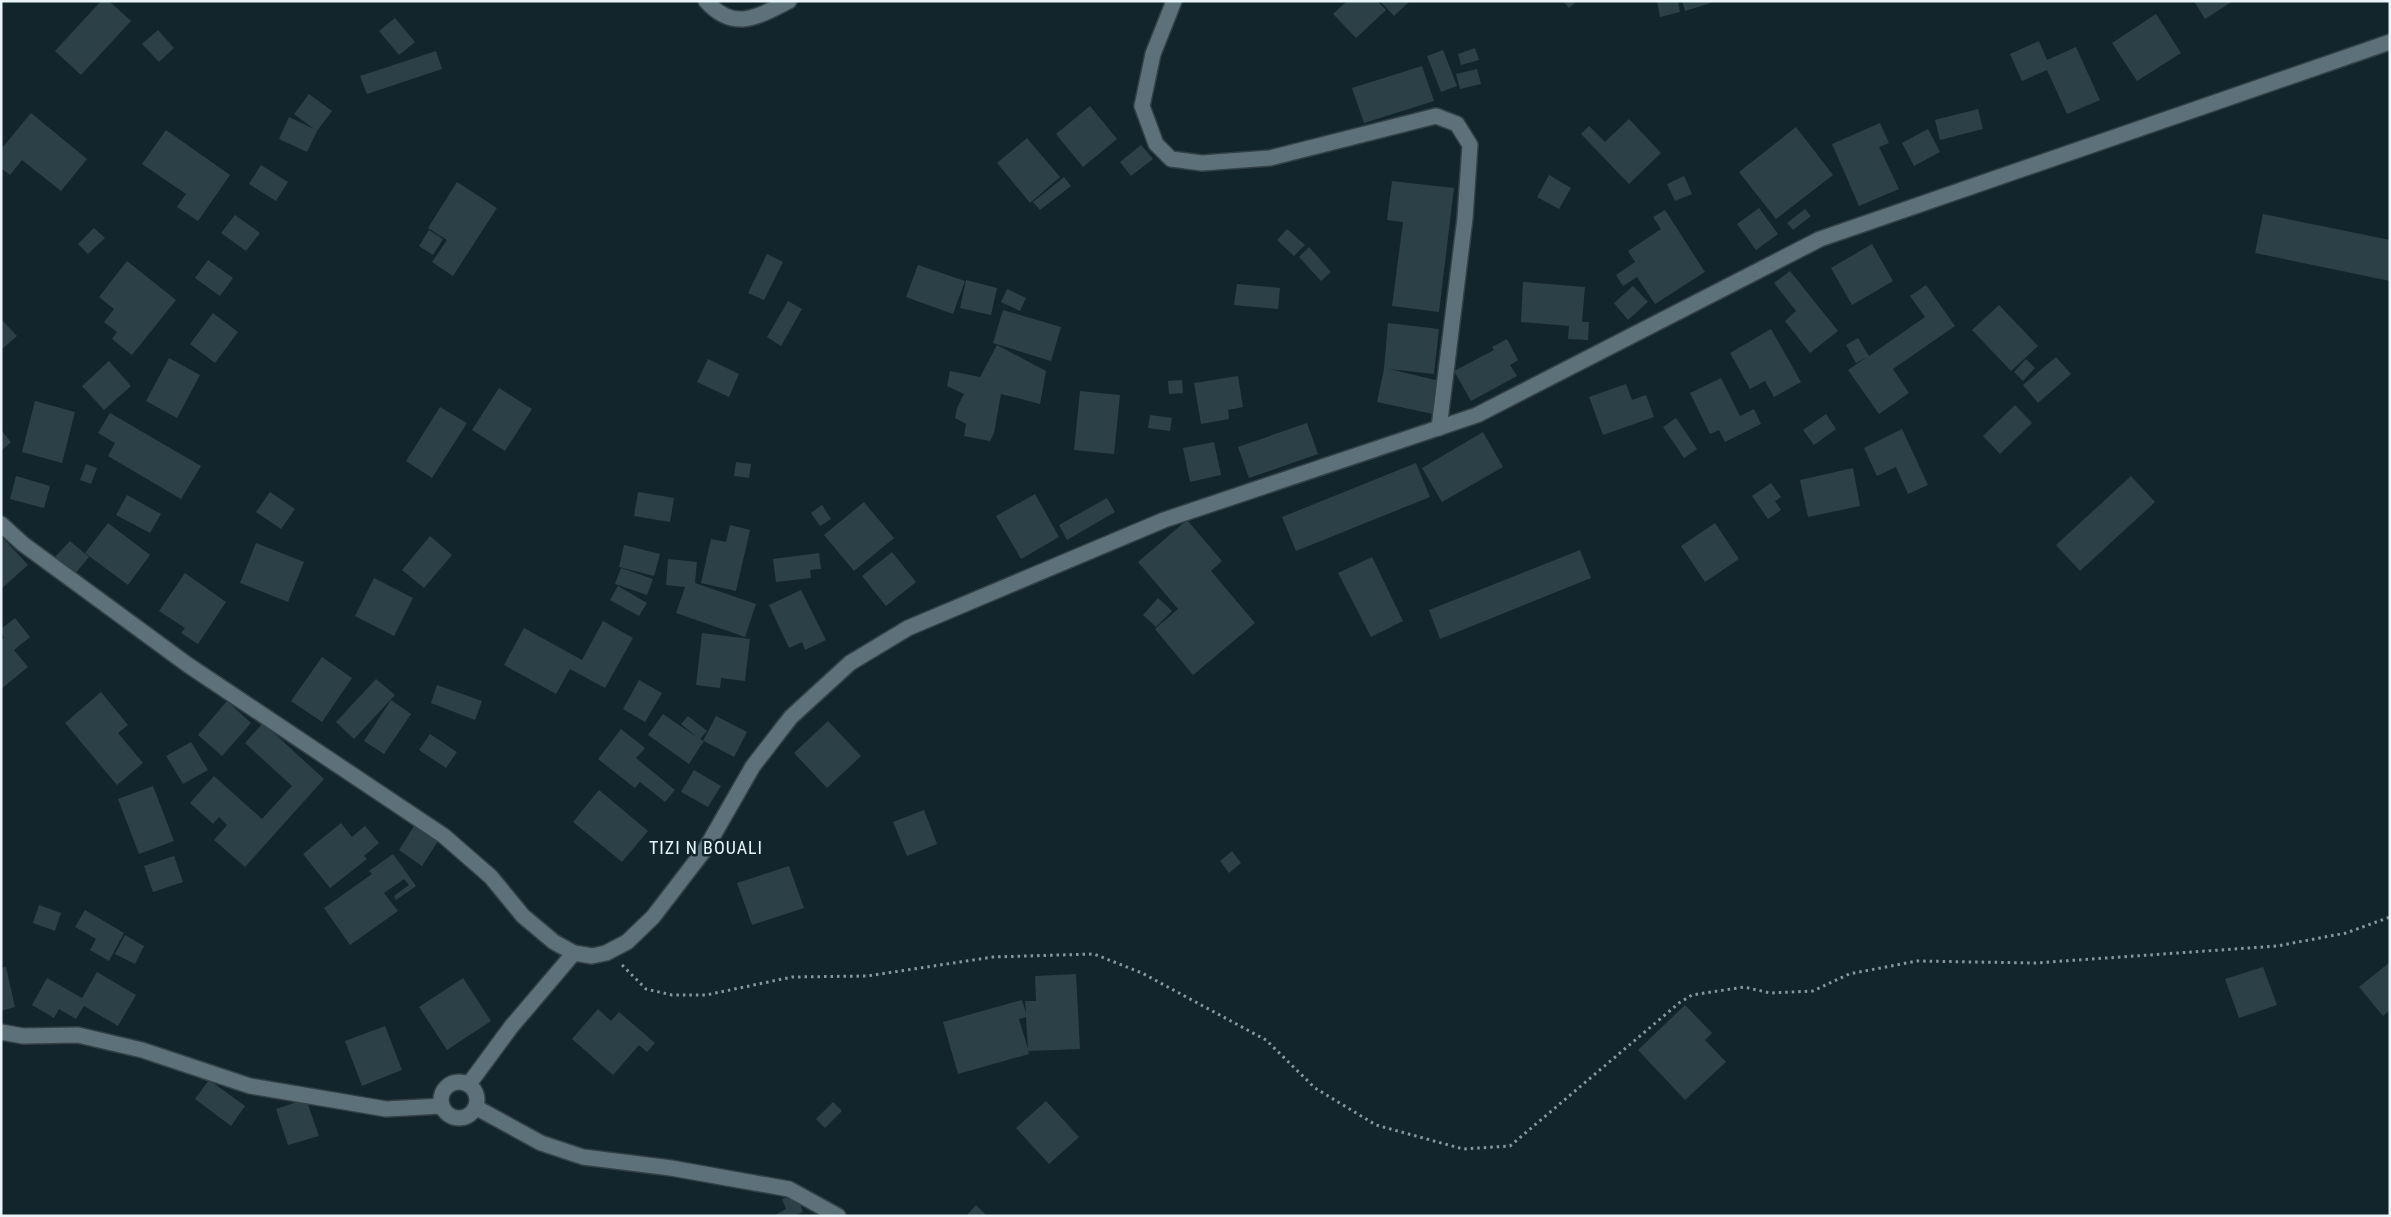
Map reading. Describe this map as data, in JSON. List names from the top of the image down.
{
  "districts": ["TIZI N BOUALI"]
}
